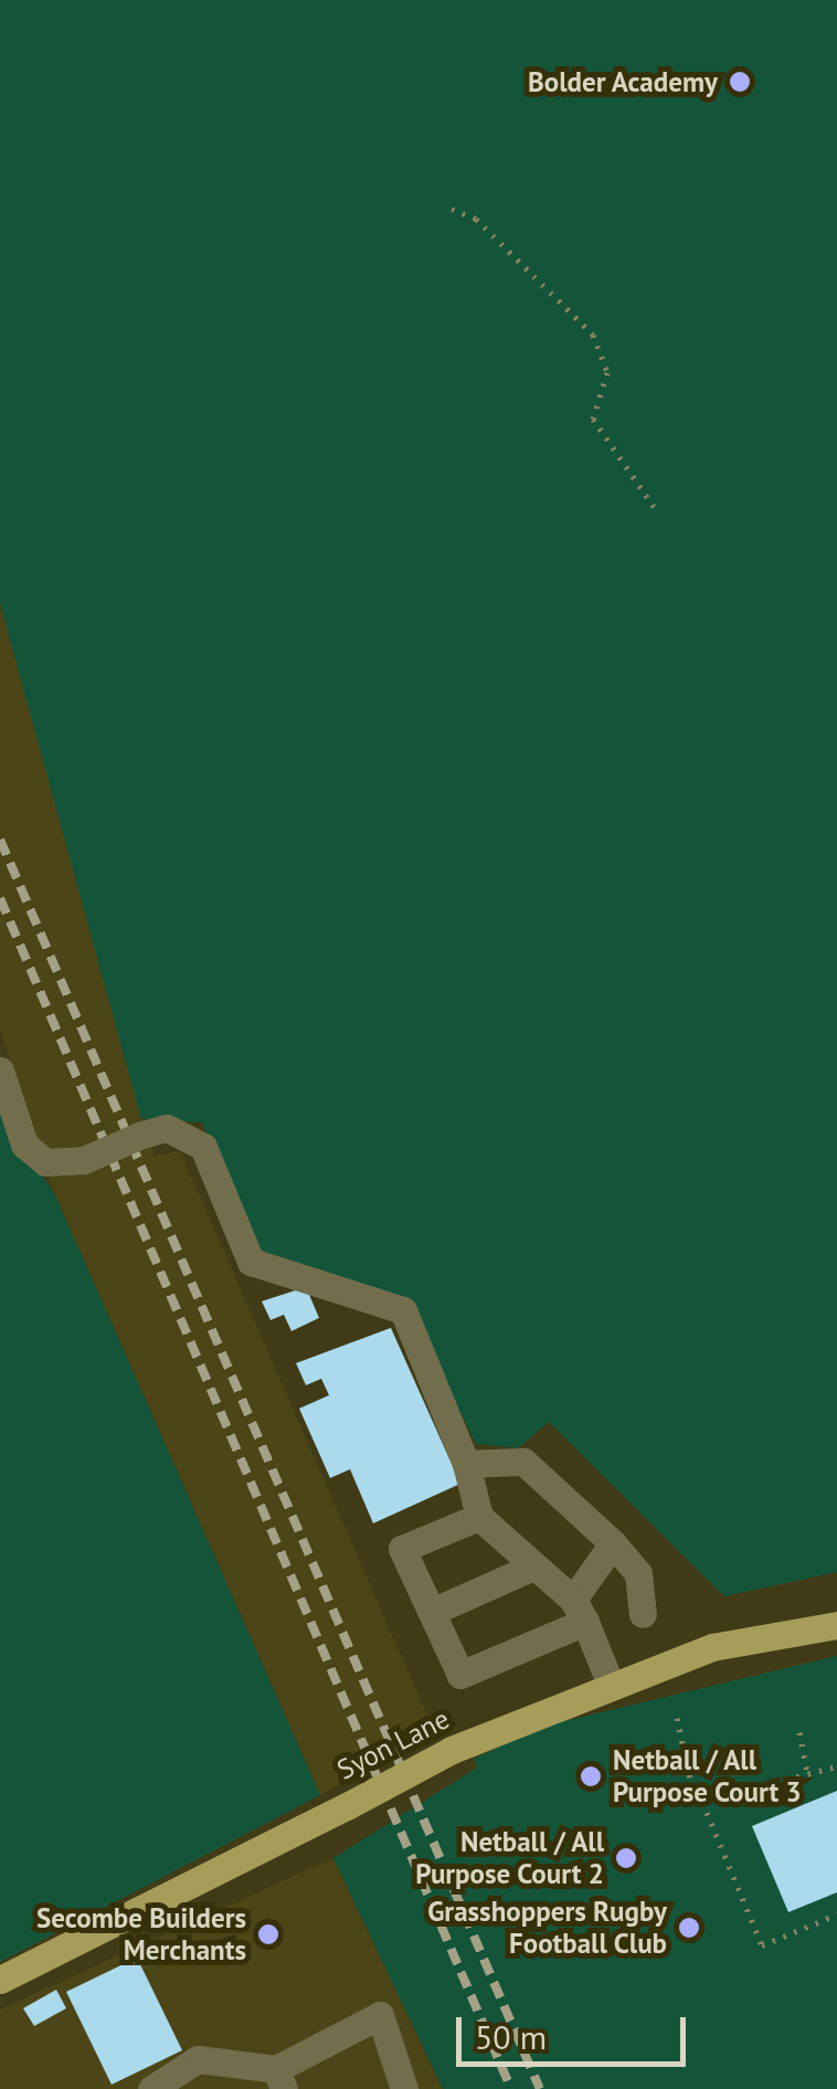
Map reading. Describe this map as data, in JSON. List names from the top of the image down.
{
  "streets": {
    "main road": ["Syon Lane"]
  },
  "places": [
    "Bolder Academy",
    "Netball / All Purpose Court 3",
    "Netball / All Purpose Court 2",
    "Grasshoppers Rugby Football Club",
    "Secombe Builders Merchants"
  ],
  "scale_bar": "50 m"
}
